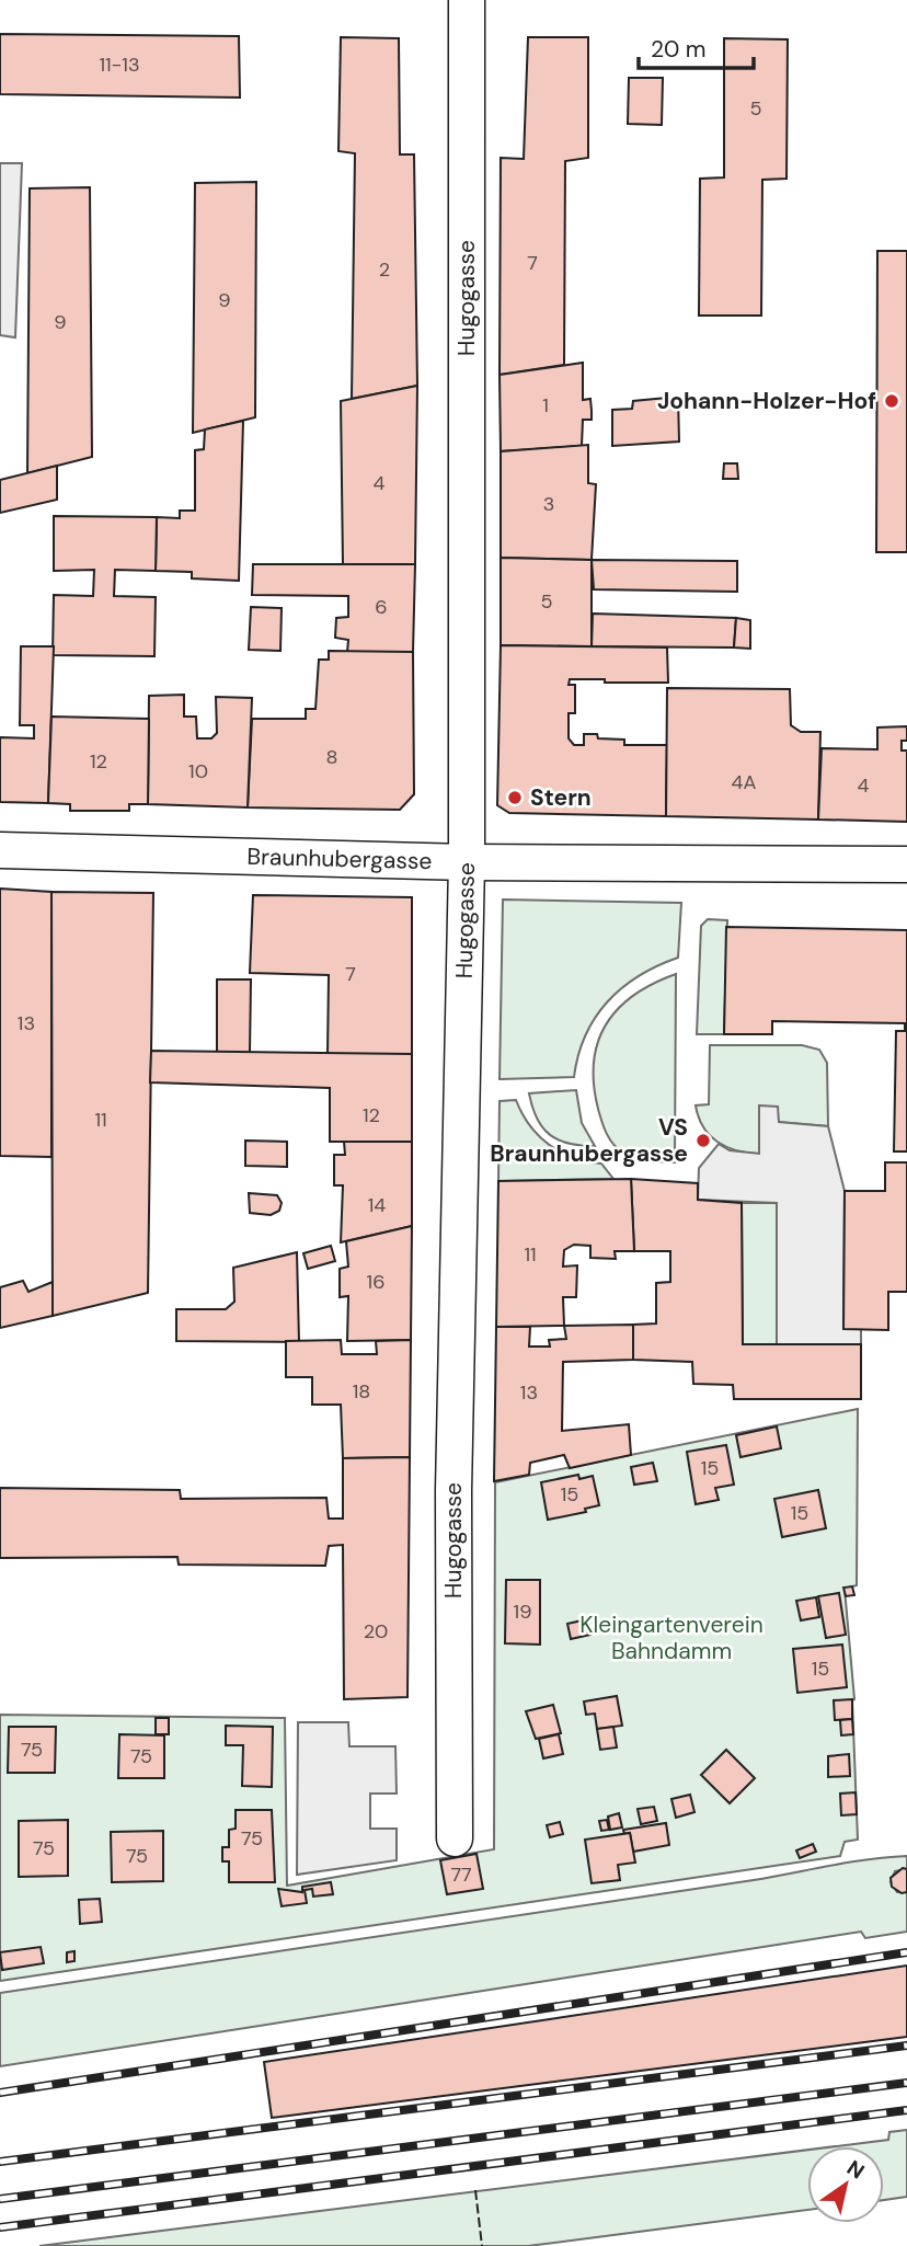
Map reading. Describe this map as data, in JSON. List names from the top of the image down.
{
  "streets": {
    "street": ["Hugogasse", "Braunhubergasse"]
  },
  "crossings": [
    ["Hugogasse", "Braunhubergasse"]
  ],
  "parks": ["Kleingartenverein Bahndamm"],
  "places": ["Johann-Holzer-Hof", "Stern", "VS Braunhubergasse"],
  "house_numbers": [
    "11-13",
    "5",
    "7",
    "2",
    "9",
    "9",
    "1",
    "4",
    "3",
    "5",
    "6",
    "8",
    "12",
    "10",
    "4A",
    "4",
    "7",
    "13",
    "12",
    "11",
    "14",
    "11",
    "16",
    "18",
    "13",
    "15",
    "15",
    "15",
    "19",
    "20",
    "15",
    "75",
    "75",
    "75",
    "75",
    "75",
    "77"
  ],
  "scale_bar": "20 m",
  "north": "top right"
}
